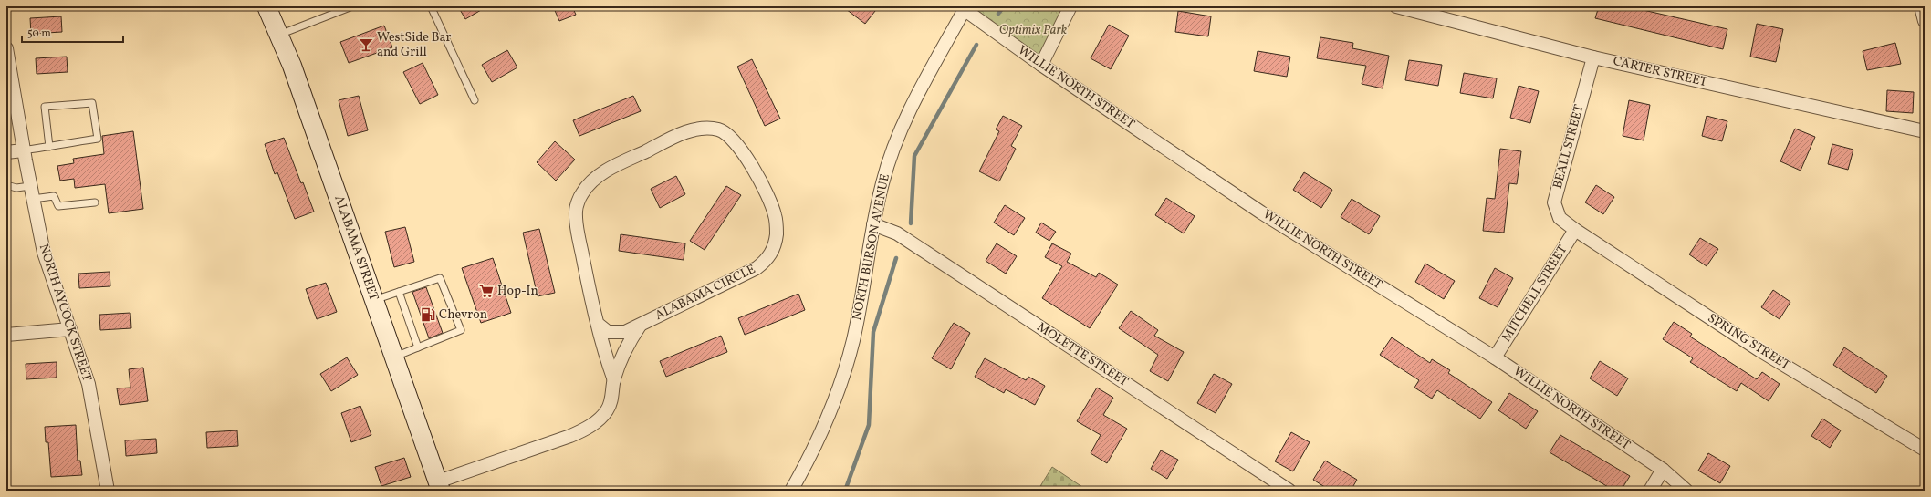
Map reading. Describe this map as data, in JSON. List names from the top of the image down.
{
  "streets": {
    "main road": ["ALABAMA STREET"],
    "street": [
      "CARTER STREET",
      "WILLIE NORTH STREET",
      "BEALL STREET",
      "NORTH BURSON AVENUE",
      "ALABAMA CIRCLE",
      "MITCHELL STREET",
      "NORTH AYCOCK STREET",
      "SPRING STREET",
      "MOLETTE STREET"
    ]
  },
  "crossings": [
    ["CARTER STREET", "BEALL STREET"],
    ["WILLIE NORTH STREET", "NORTH BURSON AVENUE"],
    ["WILLIE NORTH STREET", "MITCHELL STREET"],
    ["BEALL STREET", "MITCHELL STREET"],
    ["BEALL STREET", "SPRING STREET"],
    ["NORTH BURSON AVENUE", "MOLETTE STREET"],
    ["ALABAMA STREET", "ALABAMA CIRCLE"],
    ["MITCHELL STREET", "SPRING STREET"]
  ],
  "parks": ["Optimix Park"],
  "places": {
    "bar": ["WestSide Bar and Grill"],
    "supermarket": ["Hop-In"],
    "fuel station": ["Chevron"]
  },
  "scale_bar": "50 m"
}
